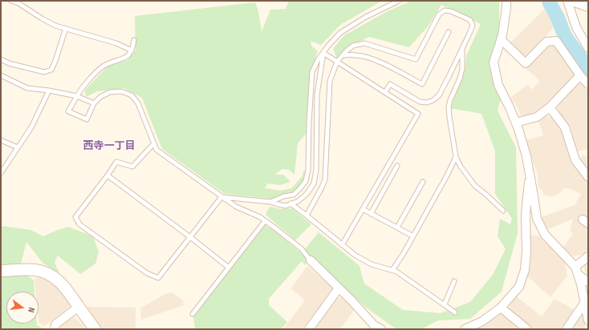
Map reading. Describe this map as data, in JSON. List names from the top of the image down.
{
  "districts": ["西寺一丁目"],
  "north": "right"
}
